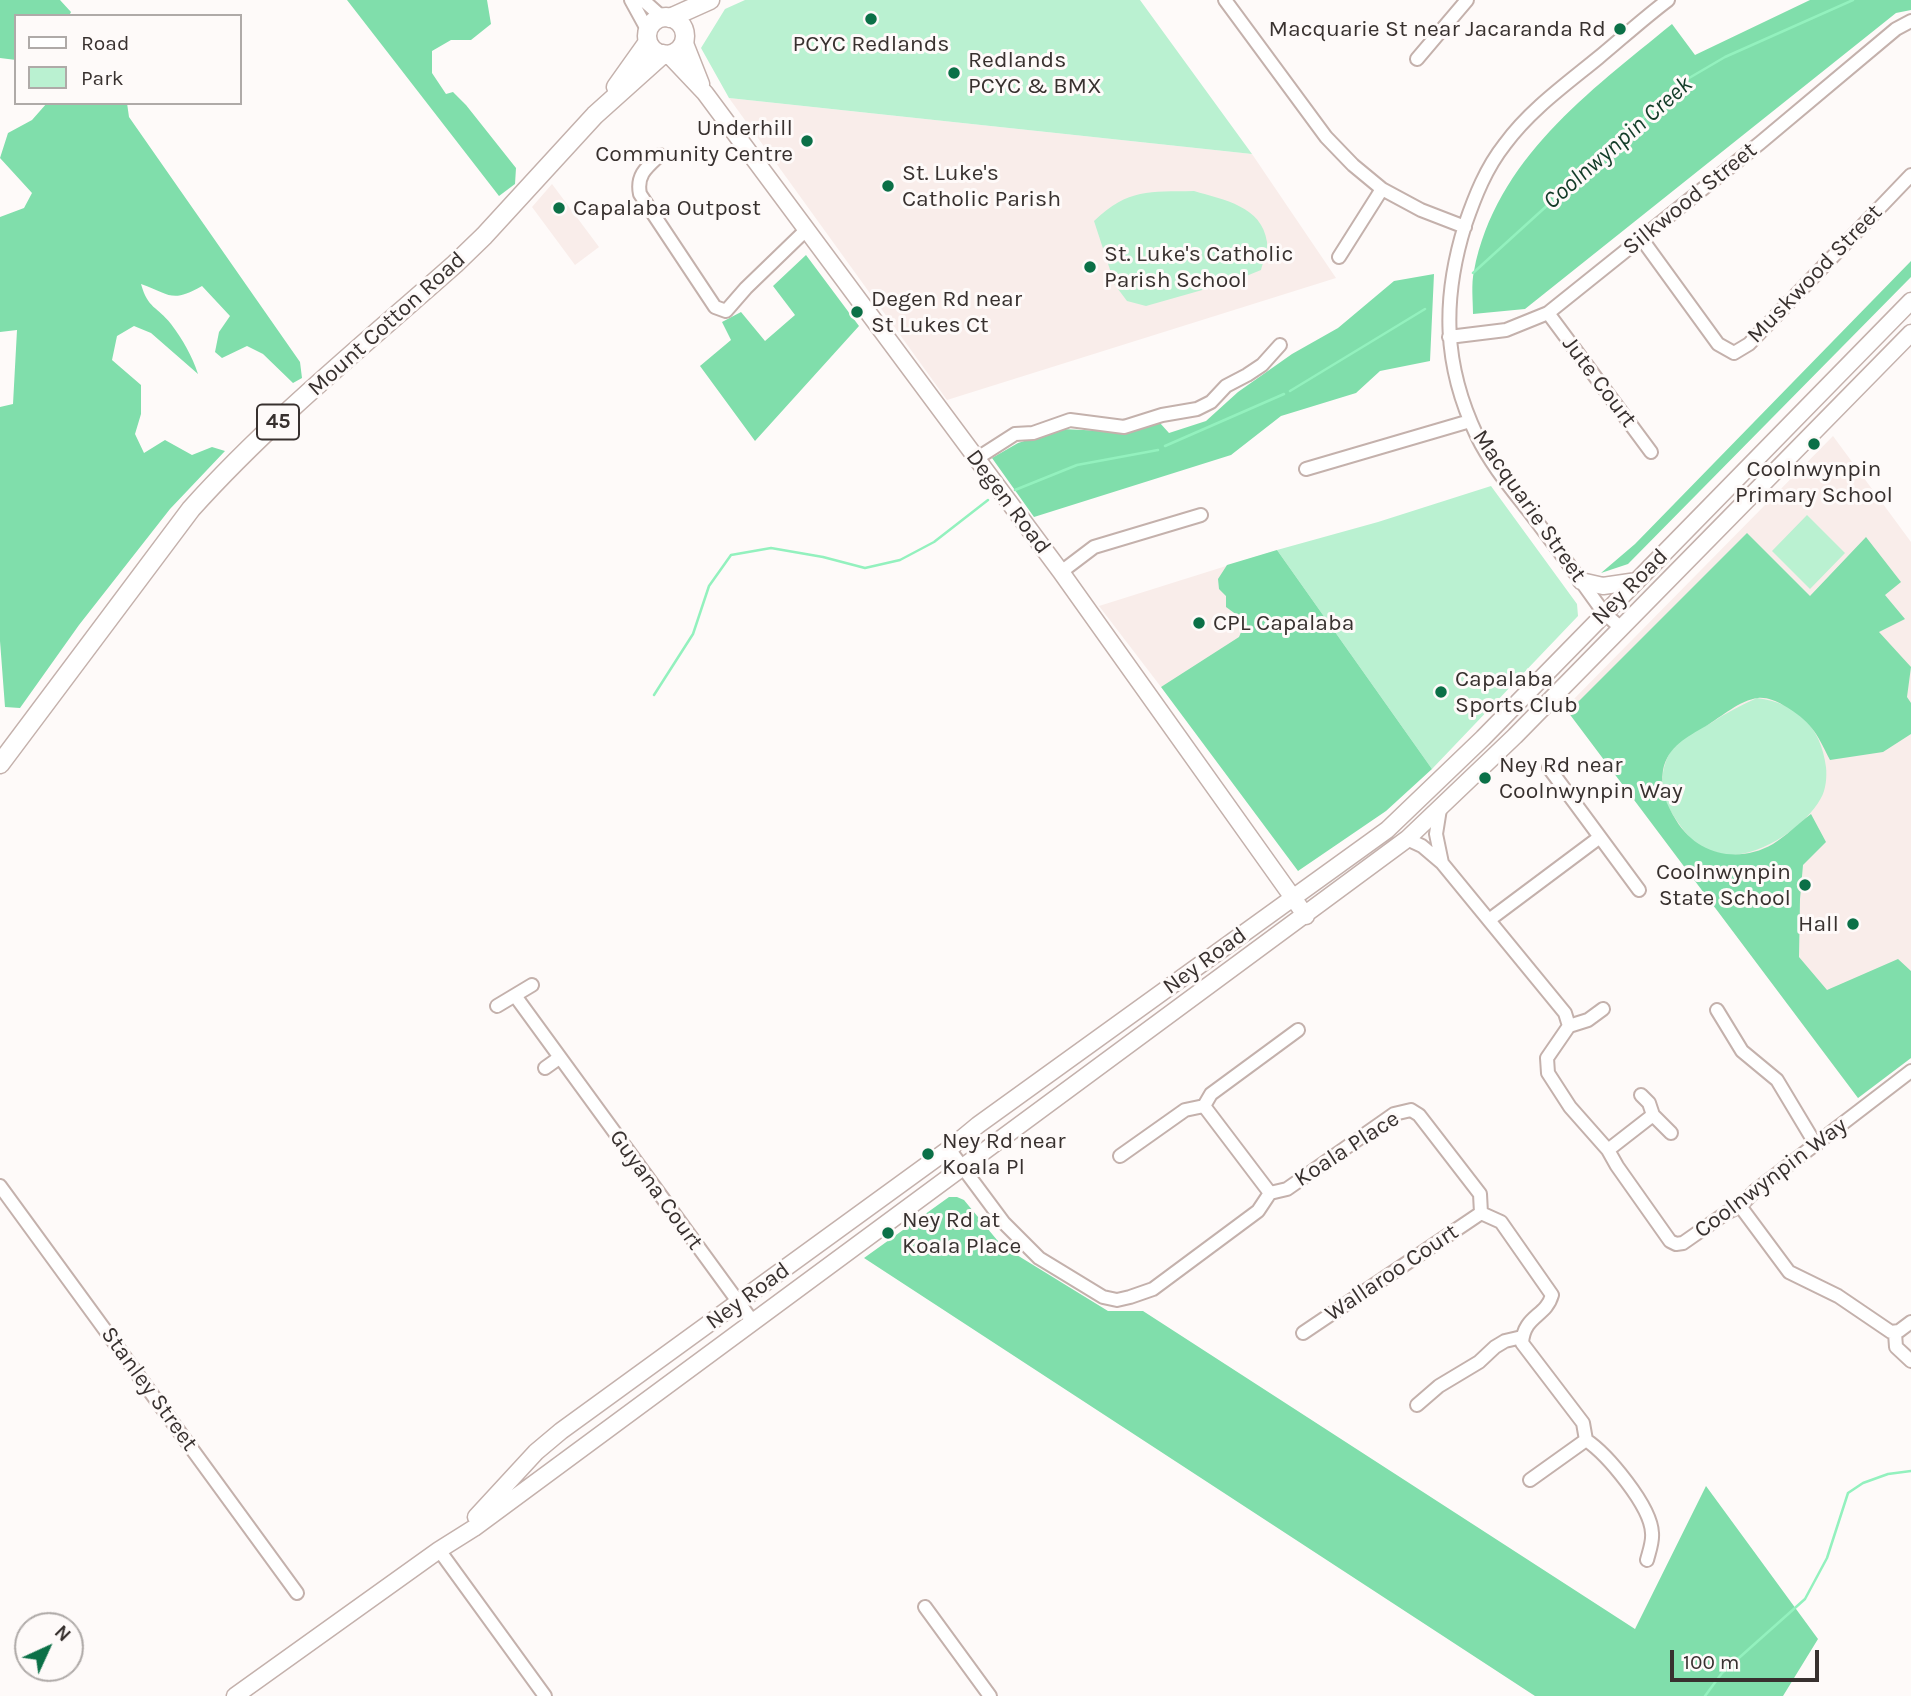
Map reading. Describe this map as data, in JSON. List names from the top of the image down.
{
  "streets": {
    "main road": [
      "Mount Cotton Road",
      "45",
      "Degen Road",
      "Ney Road"
    ],
    "street": [
      "Silkwood Street",
      "Muskwood Street",
      "Jute Court",
      "Macquarie Street",
      "Koala Place",
      "Coolnwynpin Way",
      "Guyana Court",
      "Wallaroo Court",
      "Stanley Street"
    ]
  },
  "crossings": [
    ["Silkwood Street", "Muskwood Street"],
    ["Silkwood Street", "Jute Court"],
    ["Silkwood Street", "Macquarie Street"],
    ["Mount Cotton Road", "45"],
    ["Mount Cotton Road", "Degen Road"],
    ["45", "Degen Road"],
    ["Degen Road", "Ney Road"],
    ["Macquarie Street", "Ney Road"],
    ["Ney Road", "Koala Place"],
    ["Ney Road", "Guyana Court"],
    ["Koala Place", "Wallaroo Court"]
  ],
  "water": ["Coolnwynpin Creek"],
  "places": [
    "PCYC Redlands",
    "Macquarie St near Jacaranda Rd",
    "Redlands PCYC & BMX",
    "Underhill Community Centre",
    "St. Luke's Catholic Parish",
    "Capalaba Outpost",
    "St. Luke's Catholic Parish School",
    "Degen Rd near St Lukes Ct",
    "Coolnwynpin Primary School",
    "CPL Capalaba",
    "Capalaba Sports Club",
    "Ney Rd near Coolnwynpin Way",
    "Coolnwynpin State School",
    "Hall",
    "Ney Rd near Koala Pl",
    "Ney Rd at Koala Place"
  ],
  "legend": ["Road", "Park"],
  "scale_bar": "100 m",
  "north": "top right"
}
